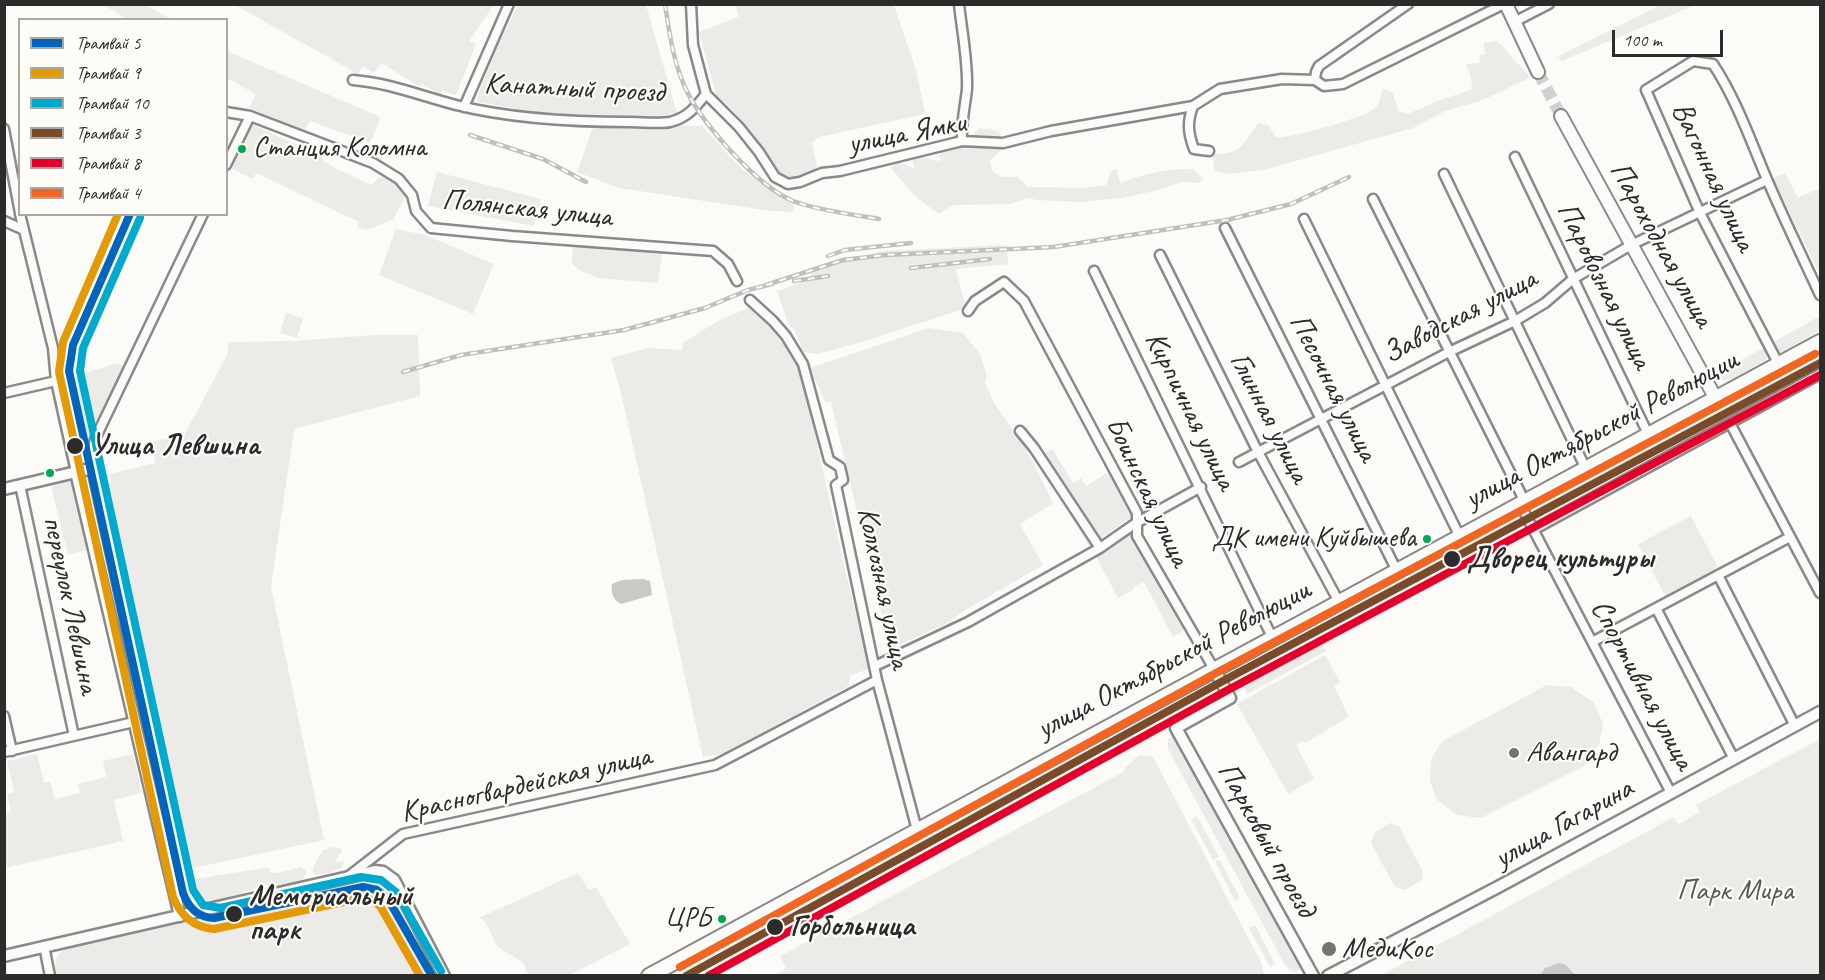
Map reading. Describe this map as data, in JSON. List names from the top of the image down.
{
  "streets": {
    "main road": ["Пароходная улица", "улица Октябрьской Революции"],
    "street": [
      "Канатный проезд",
      "улица Ямки",
      "Вагонная улица",
      "Полянская улица",
      "Паровозная улица",
      "Заводская улица",
      "Песочная улица",
      "Кирпичная улица",
      "Глинная улица",
      "Боинская улица",
      "Колхозная улица",
      "переулок Левшина",
      "Спортивная улица",
      "Красногвардейская улица",
      "улица Гагарина",
      "Парковый проезд"
    ]
  },
  "crossings": [
    ["Канатный проезд", "улица Ямки"],
    ["Вагонная улица", "Заводская улица"],
    ["Вагонная улица", "улица Октябрьской Революции"],
    ["Пароходная улица", "Заводская улица"],
    ["Пароходная улица", "улица Октябрьской Революции"],
    ["Паровозная улица", "Заводская улица"],
    ["Паровозная улица", "улица Октябрьской Революции"],
    ["Заводская улица", "Песочная улица"],
    ["Заводская улица", "Глинная улица"],
    ["Заводская улица", "Спортивная улица"],
    ["Песочная улица", "улица Октябрьской Революции"],
    ["Кирпичная улица", "улица Октябрьской Революции"],
    ["Глинная улица", "улица Октябрьской Революции"],
    ["улица Октябрьской Революции", "Боинская улица"],
    ["улица Октябрьской Революции", "Колхозная улица"],
    ["улица Октябрьской Революции", "Спортивная улица"],
    ["улица Октябрьской Революции", "Парковый проезд"],
    ["Боинская улица", "Парковый проезд"],
    ["Колхозная улица", "Красногвардейская улица"],
    ["Спортивная улица", "улица Гагарина"]
  ],
  "parks": ["Парк Мира"],
  "places": [
    "Станция Коломна",
    "Улица Левшина",
    "ДК имени Куйбышева",
    "Дворец культуры",
    "Авангард",
    "Мемориальный парк",
    "ЦРБ",
    "Горбольница",
    "МедиКос"
  ],
  "lines": [
    "tram line 5",
    "tram line 9",
    "tram line 10",
    "tram line 4",
    "tram line 3",
    "tram line 8"
  ],
  "legend": [
    "Трамвай 5",
    "Трамвай 9",
    "Трамвай 10",
    "Трамвай 3",
    "Трамвай 8",
    "Трамвай 4"
  ],
  "scale_bar": "100 m"
}
